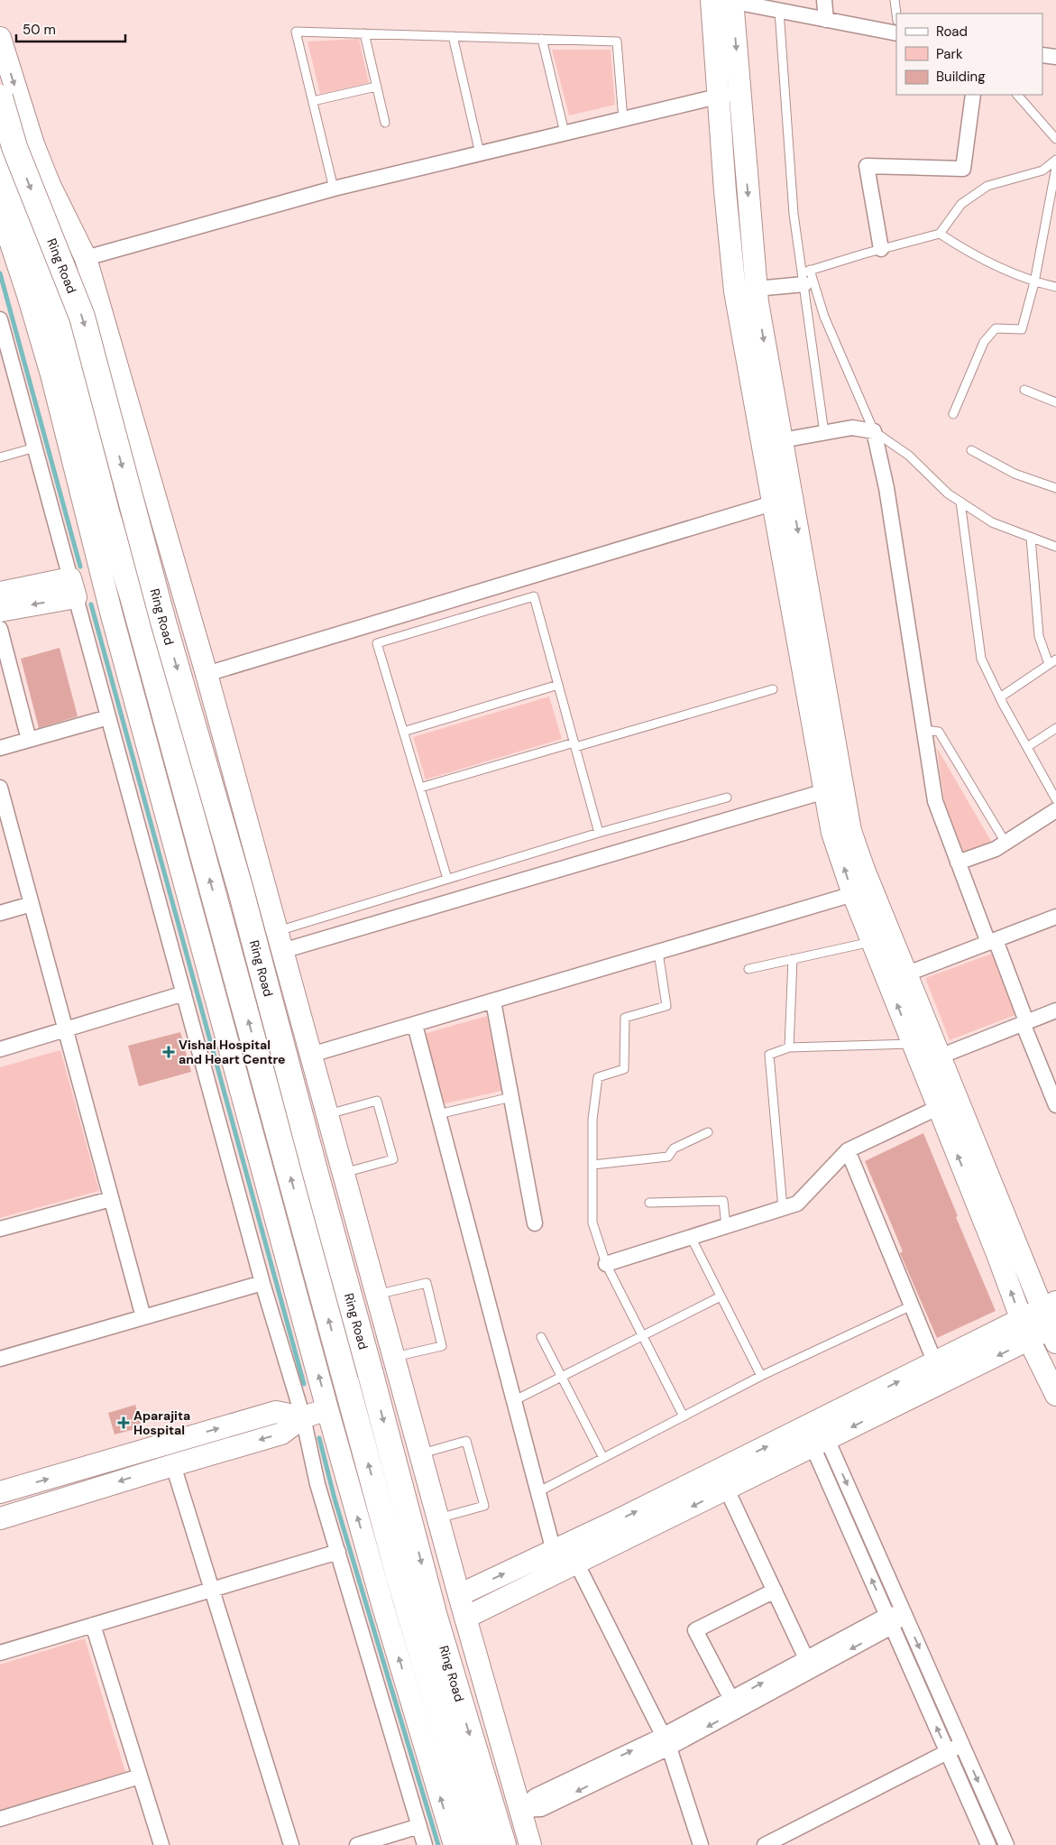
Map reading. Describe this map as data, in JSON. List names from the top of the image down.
{
  "streets": {
    "highway": ["Ring Road"]
  },
  "places": {
    "health": ["Vishal Hospital and Heart Centre", "Aparajita Hospital"]
  },
  "legend": ["Road", "Park", "Building"],
  "scale_bar": "50 m"
}
